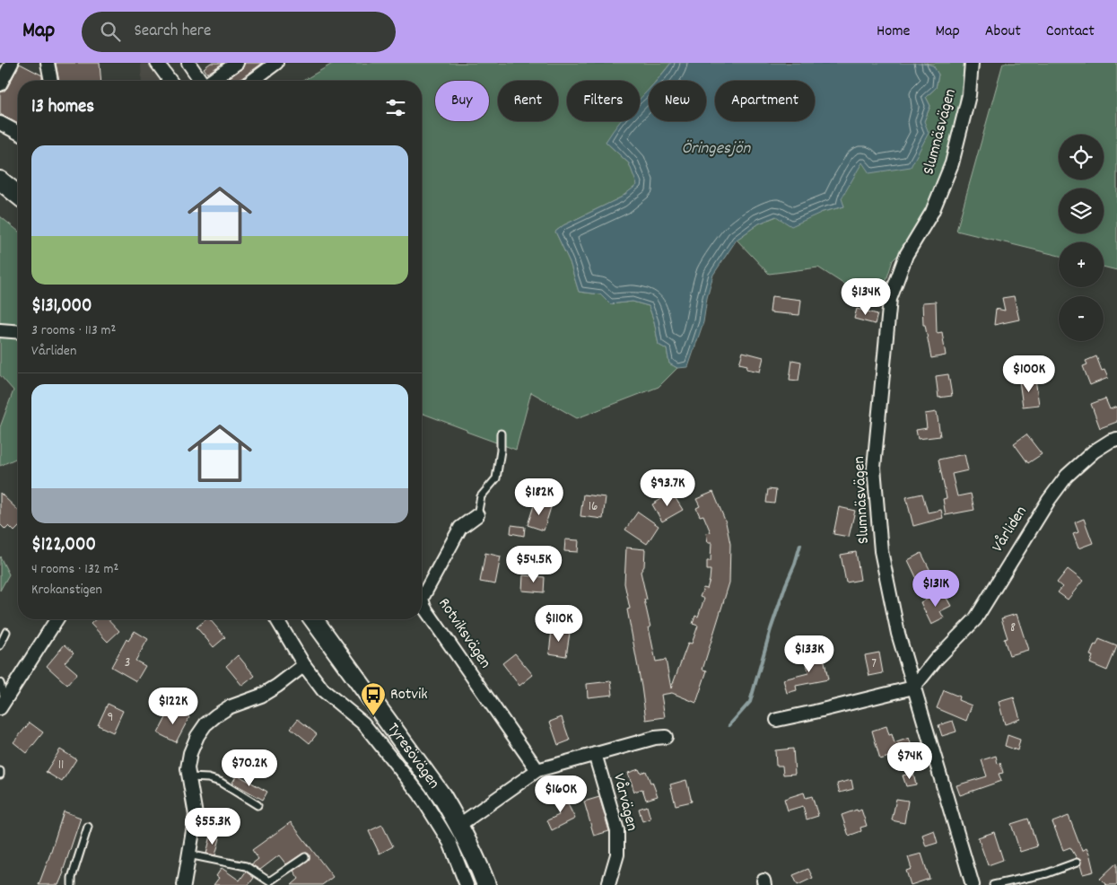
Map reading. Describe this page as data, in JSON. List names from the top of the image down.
{
  "streets": {
    "main road": ["Tyresövägen"],
    "street": [
      "Slumnäsvägen",
      "Vårliden",
      "Rotviksvägen",
      "Vårvägen"
    ]
  },
  "crossings": [
    ["Slumnäsvägen", "Vårliden"]
  ],
  "water": ["Öringesjön"],
  "places": {
    "bus stop": ["Rotvik"]
  },
  "house_numbers": [
    "16",
    "8",
    "3",
    "7",
    "9",
    "11"
  ],
  "page": {
    "header": "Map",
    "search": "Search here",
    "nav": [
      "Home",
      "Map",
      "About",
      "Contact"
    ],
    "chip": [
      "Buy",
      "Rent",
      "Filters",
      "New",
      "Apartment"
    ],
    "heading": "13 homes",
    "map_buttons": ["+", "−"],
    "list": [
      {
        "name": "$131,000",
        "note": "3 rooms · 113 m² · Vårliden"
      },
      {
        "name": "$122,000",
        "note": "4 rooms · 132 m² · Krokanstigen"
      }
    ],
    "price": [
      "$134K",
      "$100K",
      "$93.7K",
      "$182K",
      "$54.5K",
      "$131K",
      "$110K",
      "$133K",
      "$122K",
      "$74K",
      "$70.2K",
      "$160K",
      "$55.3K"
    ]
  }
}
